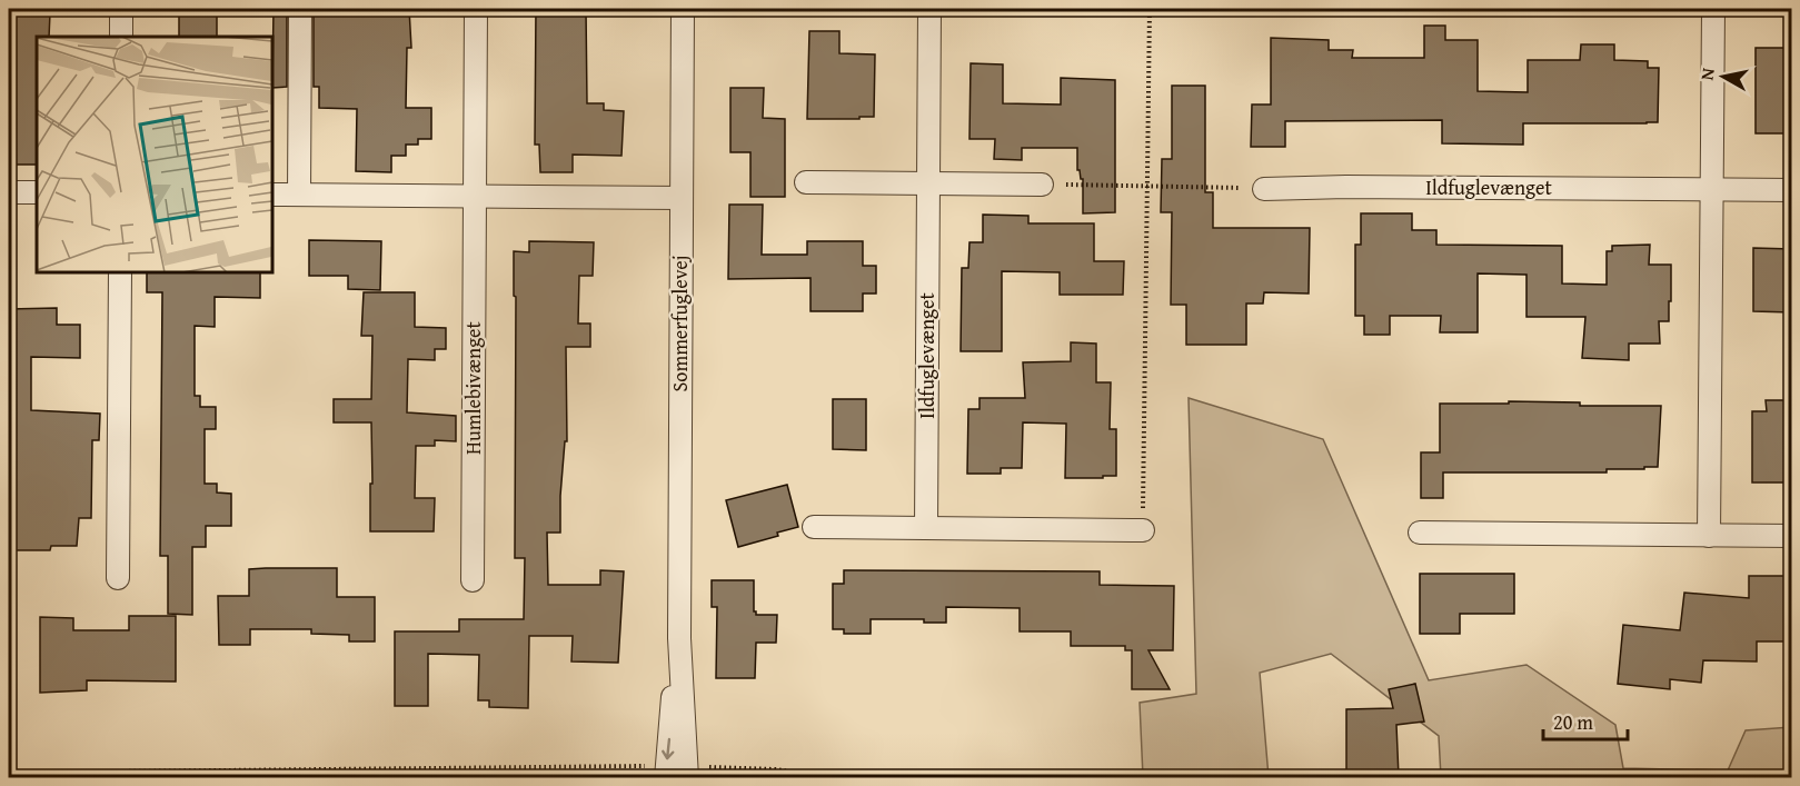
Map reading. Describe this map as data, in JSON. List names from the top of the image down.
{
  "streets": {
    "street": ["Ildfuglevænget", "Sommerfuglevej", "Humlebivænget"]
  },
  "scale_bar": "20 m",
  "north": "left"
}
